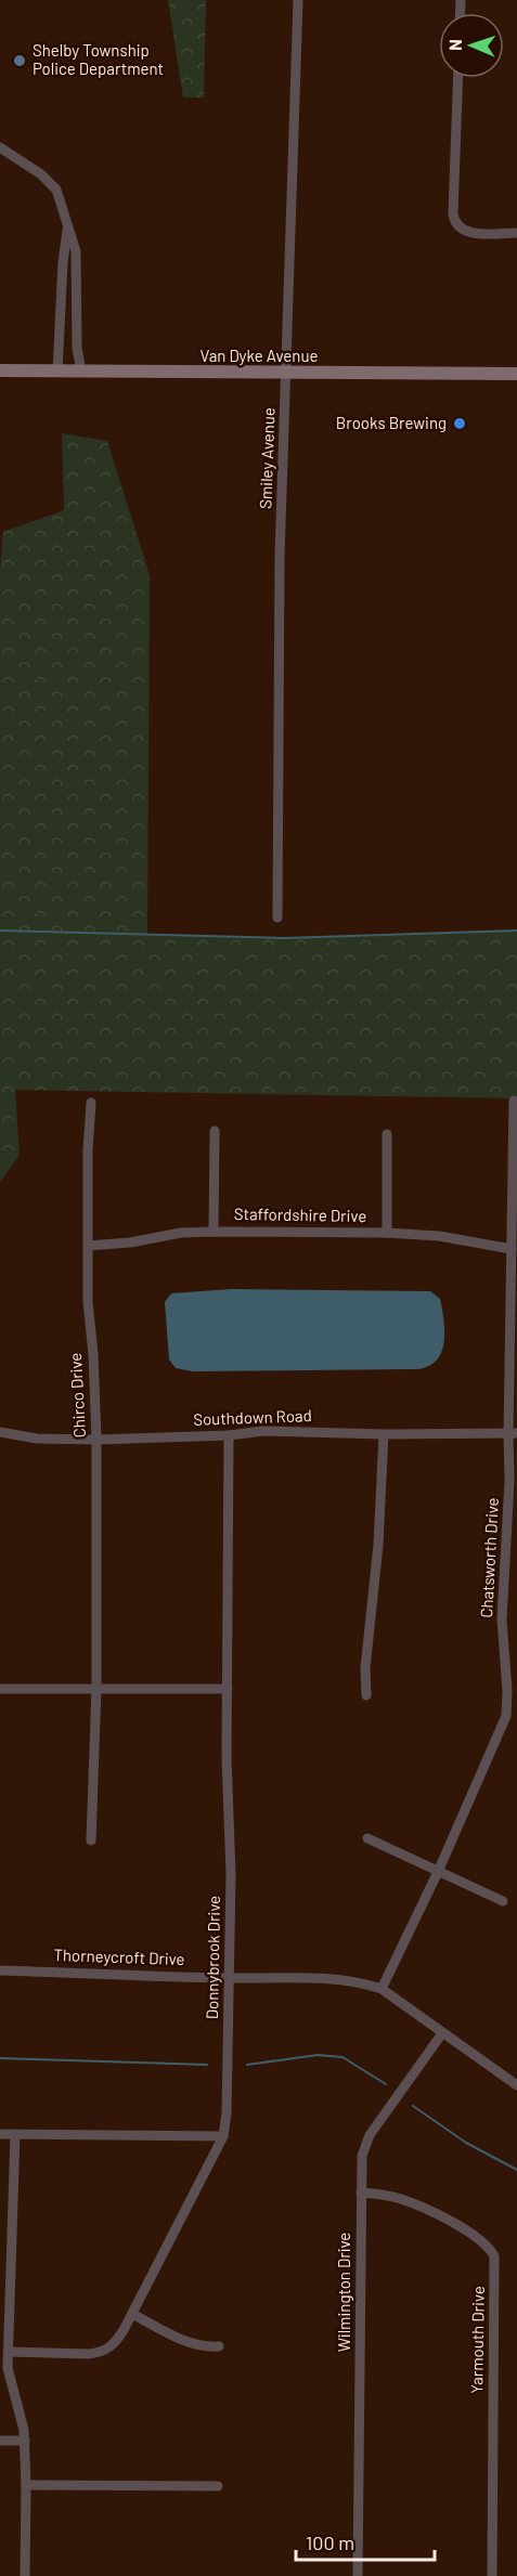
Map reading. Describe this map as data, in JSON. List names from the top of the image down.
{
  "streets": {
    "main road": ["Van Dyke Avenue"],
    "street": [
      "Smiley Avenue",
      "Staffordshire Drive",
      "Chirco Drive",
      "Southdown Road",
      "Chatsworth Drive",
      "Thorneycroft Drive",
      "Donnybrook Drive",
      "Wilmington Drive",
      "Yarmouth Drive"
    ]
  },
  "crossings": [
    ["Van Dyke Avenue", "Smiley Avenue"],
    ["Staffordshire Drive", "Chirco Drive"],
    ["Staffordshire Drive", "Chatsworth Drive"],
    ["Chirco Drive", "Southdown Road"],
    ["Southdown Road", "Chatsworth Drive"],
    ["Southdown Road", "Donnybrook Drive"],
    ["Chatsworth Drive", "Thorneycroft Drive"],
    ["Thorneycroft Drive", "Donnybrook Drive"],
    ["Thorneycroft Drive", "Wilmington Drive"],
    ["Wilmington Drive", "Yarmouth Drive"]
  ],
  "places": ["Shelby Township Police Department", "Brooks Brewing"],
  "scale_bar": "100 m",
  "north": "left"
}
